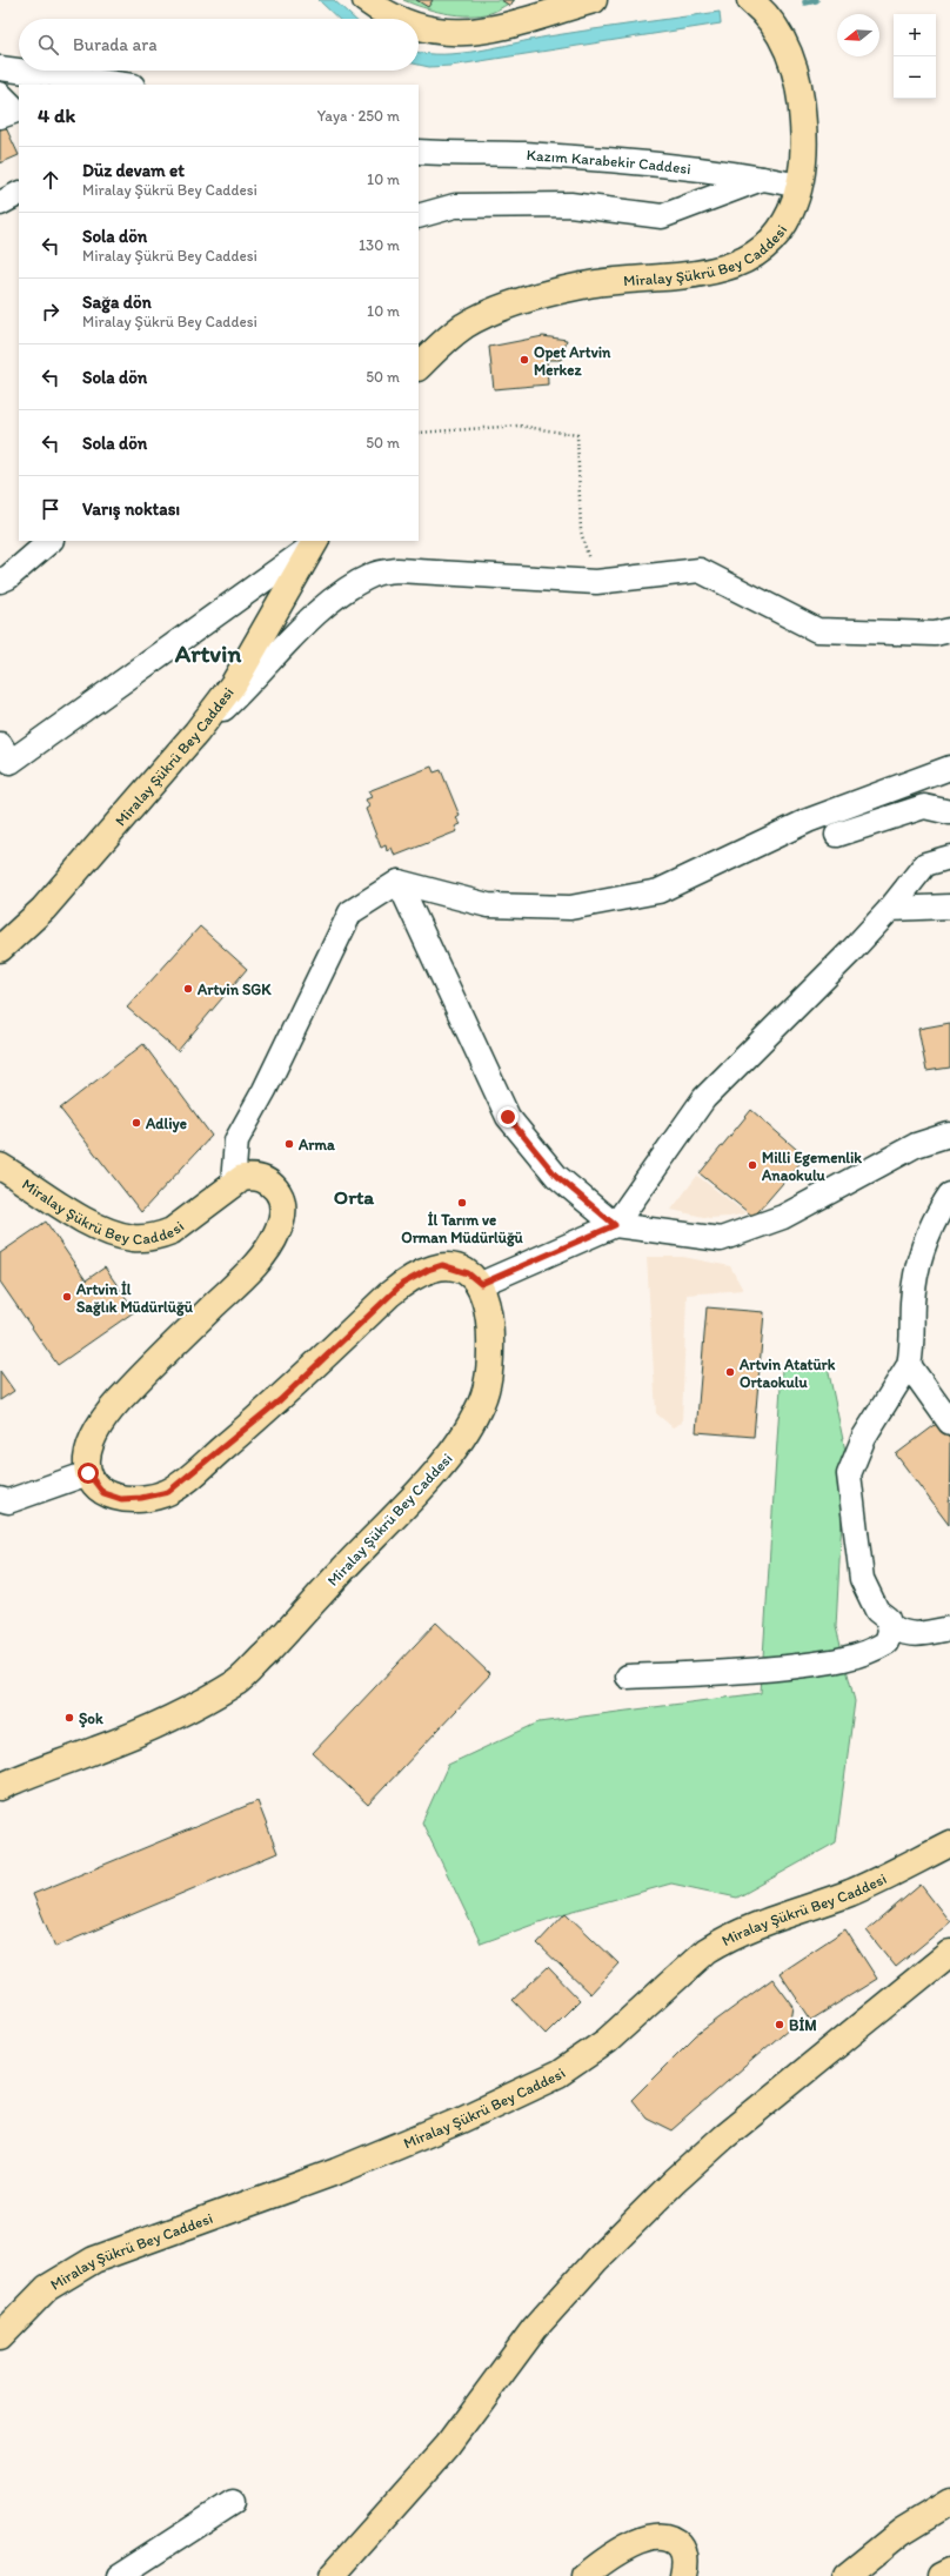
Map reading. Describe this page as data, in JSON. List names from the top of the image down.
{
  "streets": {
    "main road": ["Miralay Şükrü Bey Caddesi"],
    "street": ["Kazım Karabekir Caddesi"]
  },
  "crossings": [
    ["Kazım Karabekir Caddesi", "Miralay Şükrü Bey Caddesi"]
  ],
  "districts": ["Artvin", "Orta"],
  "places": [
    "Opet Artvin Merkez",
    "Artvin SGK",
    "Adliye",
    "Arma",
    "Milli Egemenlik Anaokulu",
    "İl Tarım ve Orman Müdürlüğü",
    "Artvin İl Sağlık Müdürlüğü",
    "Artvin Atatürk Ortaokulu",
    "Şok",
    "BİM"
  ],
  "north": "left",
  "page": {
    "map_buttons": ["+", "−"],
    "search": "Burada ara",
    "heading": ["4 dk", "Yaya · 250 m"],
    "list": [
      ["Düz devam et", "Miralay Şükrü Bey Caddesi", "10 m"],
      ["Sola dön", "Miralay Şükrü Bey Caddesi", "130 m"],
      ["Sağa dön", "Miralay Şükrü Bey Caddesi", "10 m"],
      ["Sola dön", "50 m"],
      ["Sola dön", "50 m"],
      "Varış noktası"
    ]
  }
}
